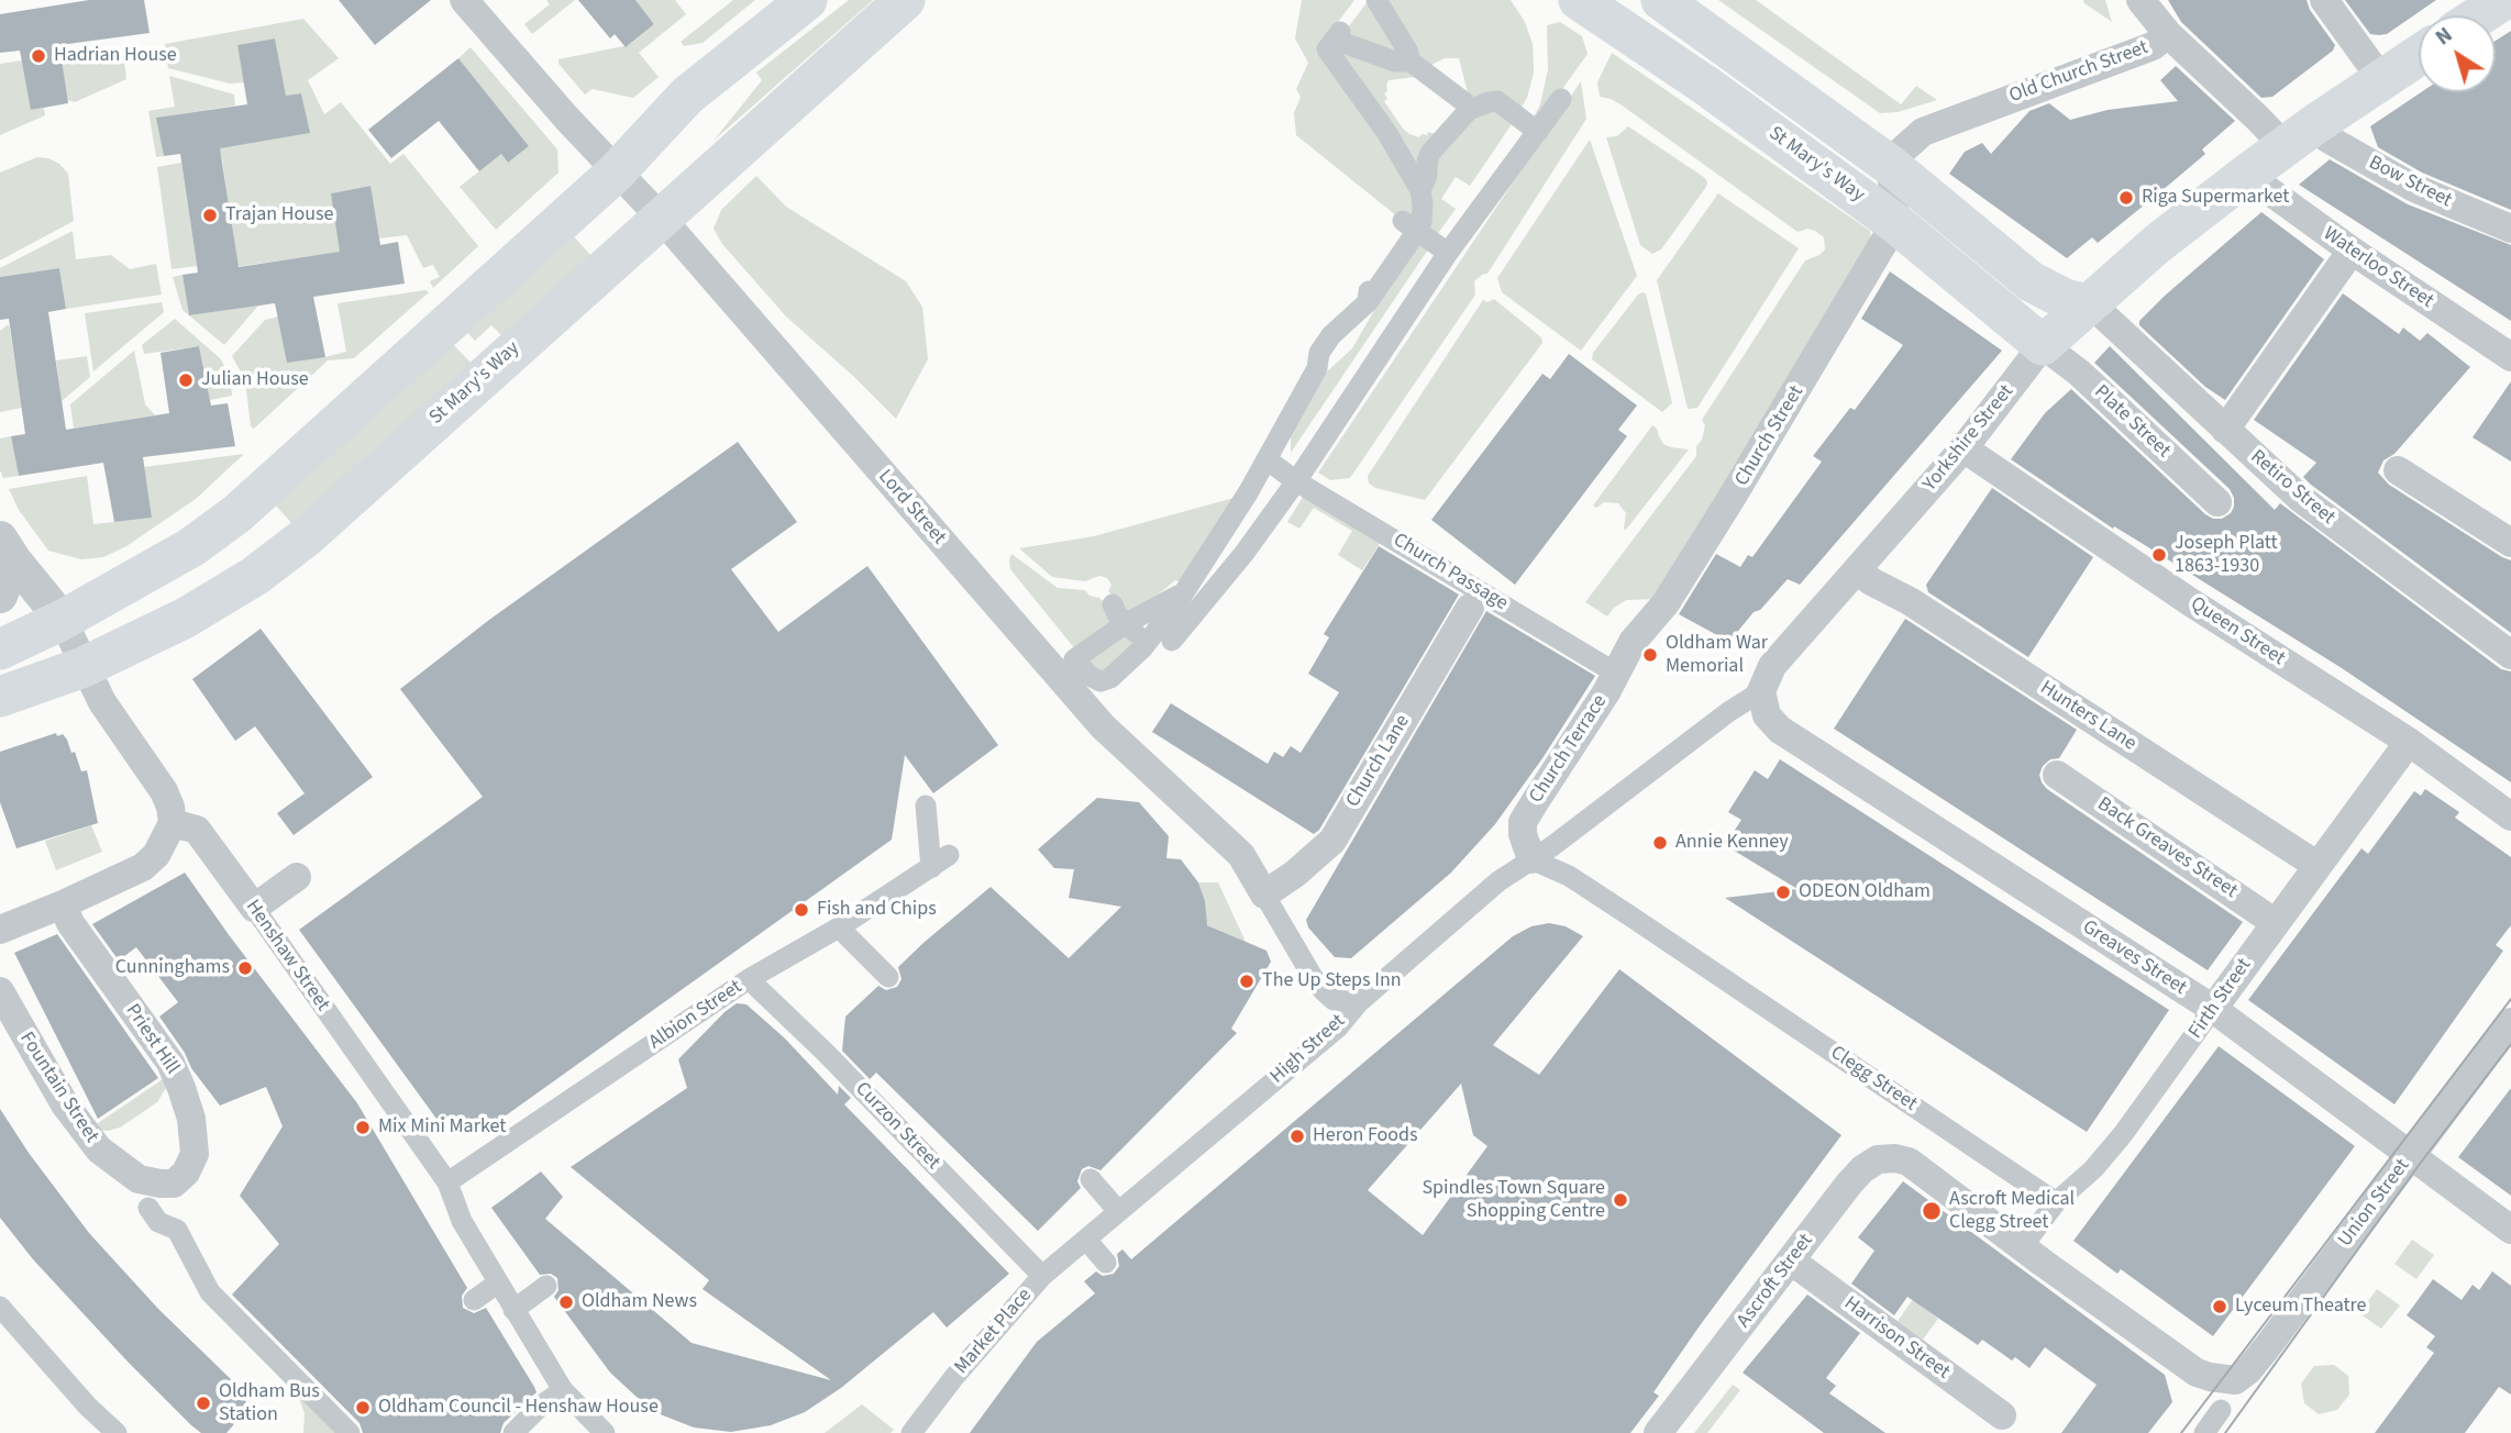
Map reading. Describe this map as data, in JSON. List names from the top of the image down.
{
  "streets": {
    "main road": ["St Mary's Way", "Yorkshire Street"],
    "street": [
      "Old Church Street",
      "Bow Street",
      "Waterloo Street",
      "Plate Street",
      "Church Street",
      "Retiro Street",
      "Lord Street",
      "Church Passage",
      "Queen Street",
      "Hunters Lane",
      "Church Terrace",
      "Church Lane",
      "Back Greaves Street",
      "Henshaw Street",
      "Greaves Street",
      "Firth Street",
      "Albion Street",
      "Priest Hill",
      "High Street",
      "Clegg Street",
      "Fountain Street",
      "Curzon Street",
      "Union Street",
      "Ascroft Street",
      "Market Place",
      "Harrison Street"
    ]
  },
  "crossings": [
    ["Old Church Street", "Bow Street"],
    ["Old Church Street", "Yorkshire Street"],
    ["St Mary's Way", "Plate Street"],
    ["St Mary's Way", "Church Street"],
    ["St Mary's Way", "Yorkshire Street"],
    ["St Mary's Way", "Lord Street"],
    ["Bow Street", "Yorkshire Street"],
    ["Waterloo Street", "Yorkshire Street"],
    ["Plate Street", "Yorkshire Street"],
    ["Church Street", "Church Terrace"],
    ["Yorkshire Street", "Retiro Street"],
    ["Yorkshire Street", "Queen Street"],
    ["Yorkshire Street", "Hunters Lane"],
    ["Yorkshire Street", "Church Terrace"],
    ["Yorkshire Street", "Greaves Street"],
    ["Yorkshire Street", "High Street"],
    ["Yorkshire Street", "Clegg Street"],
    ["Lord Street", "Church Lane"],
    ["Lord Street", "High Street"],
    ["Queen Street", "Firth Street"],
    ["Hunters Lane", "Firth Street"],
    ["Church Terrace", "High Street"],
    ["Church Terrace", "Clegg Street"],
    ["Back Greaves Street", "Firth Street"],
    ["Henshaw Street", "Albion Street"],
    ["Greaves Street", "Firth Street"],
    ["Greaves Street", "Union Street"],
    ["Firth Street", "Clegg Street"],
    ["Firth Street", "Union Street"],
    ["Firth Street", "Ascroft Street"],
    ["Albion Street", "Curzon Street"],
    ["Priest Hill", "Fountain Street"],
    ["High Street", "Clegg Street"],
    ["High Street", "Market Place"],
    ["Curzon Street", "Market Place"],
    ["Union Street", "Ascroft Street"],
    ["Ascroft Street", "Harrison Street"]
  ],
  "places": [
    "Hadrian House",
    "Riga Supermarket",
    "Trajan House",
    "Julian House",
    "Joseph Platt 1863-1930",
    "Oldham War Memorial",
    "Annie Kenney",
    "ODEON Oldham",
    "Fish and Chips",
    "Cunninghams",
    "The Up Steps Inn",
    "Mix Mini Market",
    "Heron Foods",
    "Spindles Town Square Shopping Centre",
    "Ascroft Medical Clegg Street",
    "Oldham News",
    "Lyceum Theatre",
    "Oldham Bus Station",
    "Oldham Council - Henshaw House"
  ],
  "north": "top left"
}
